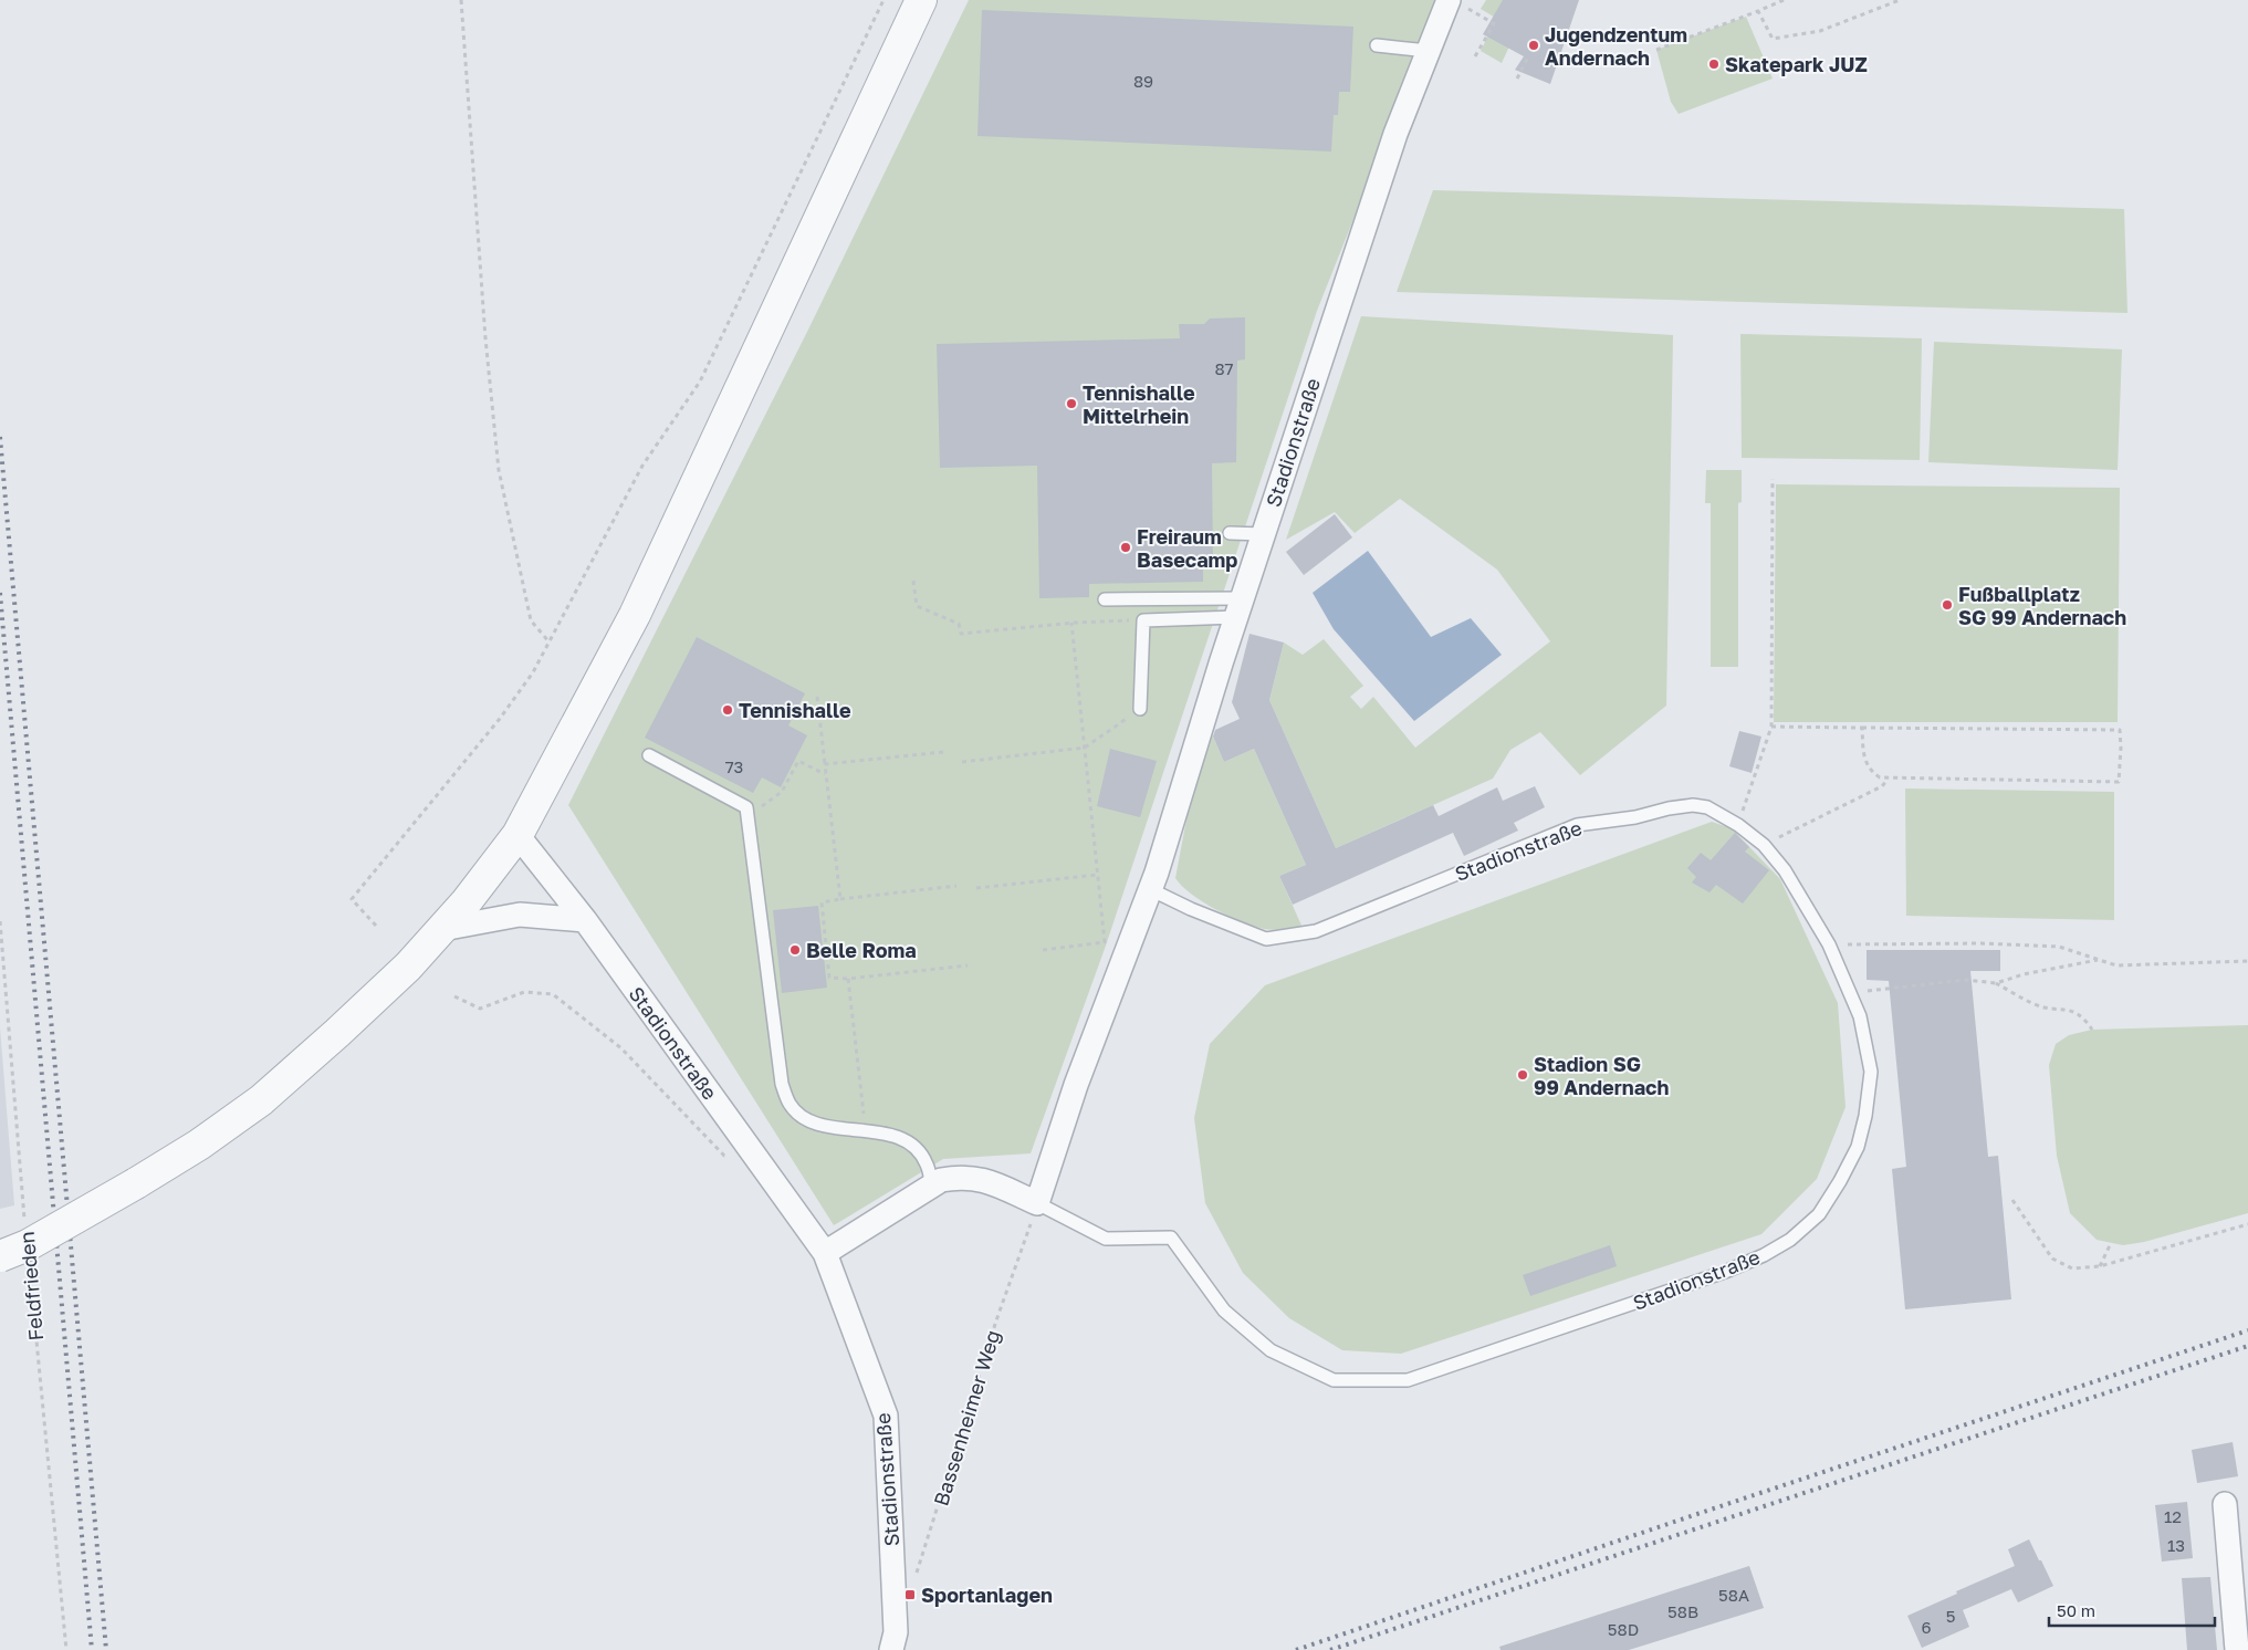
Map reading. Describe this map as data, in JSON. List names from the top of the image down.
{
  "streets": {
    "street": ["Stadionstraße"],
    "path": ["Feldfrieden", "Bassenheimer Weg"]
  },
  "crossings": [
    ["Stadionstraße", "Bassenheimer Weg"]
  ],
  "places": {
    "other": [
      "Jugendzentum Andernach",
      "Skatepark JUZ",
      "Tennishalle Mittelrhein",
      "Freiraum Basecamp",
      "Fußballplatz SG 99 Andernach",
      "Tennishalle",
      "Belle Roma",
      "Stadion SG 99 Andernach"
    ],
    "transit": ["Sportanlagen"]
  },
  "house_numbers": [
    "89",
    "87",
    "73",
    "12",
    "13",
    "58A",
    "58B",
    "5",
    "6",
    "58D"
  ],
  "scale_bar": "50 m"
}
